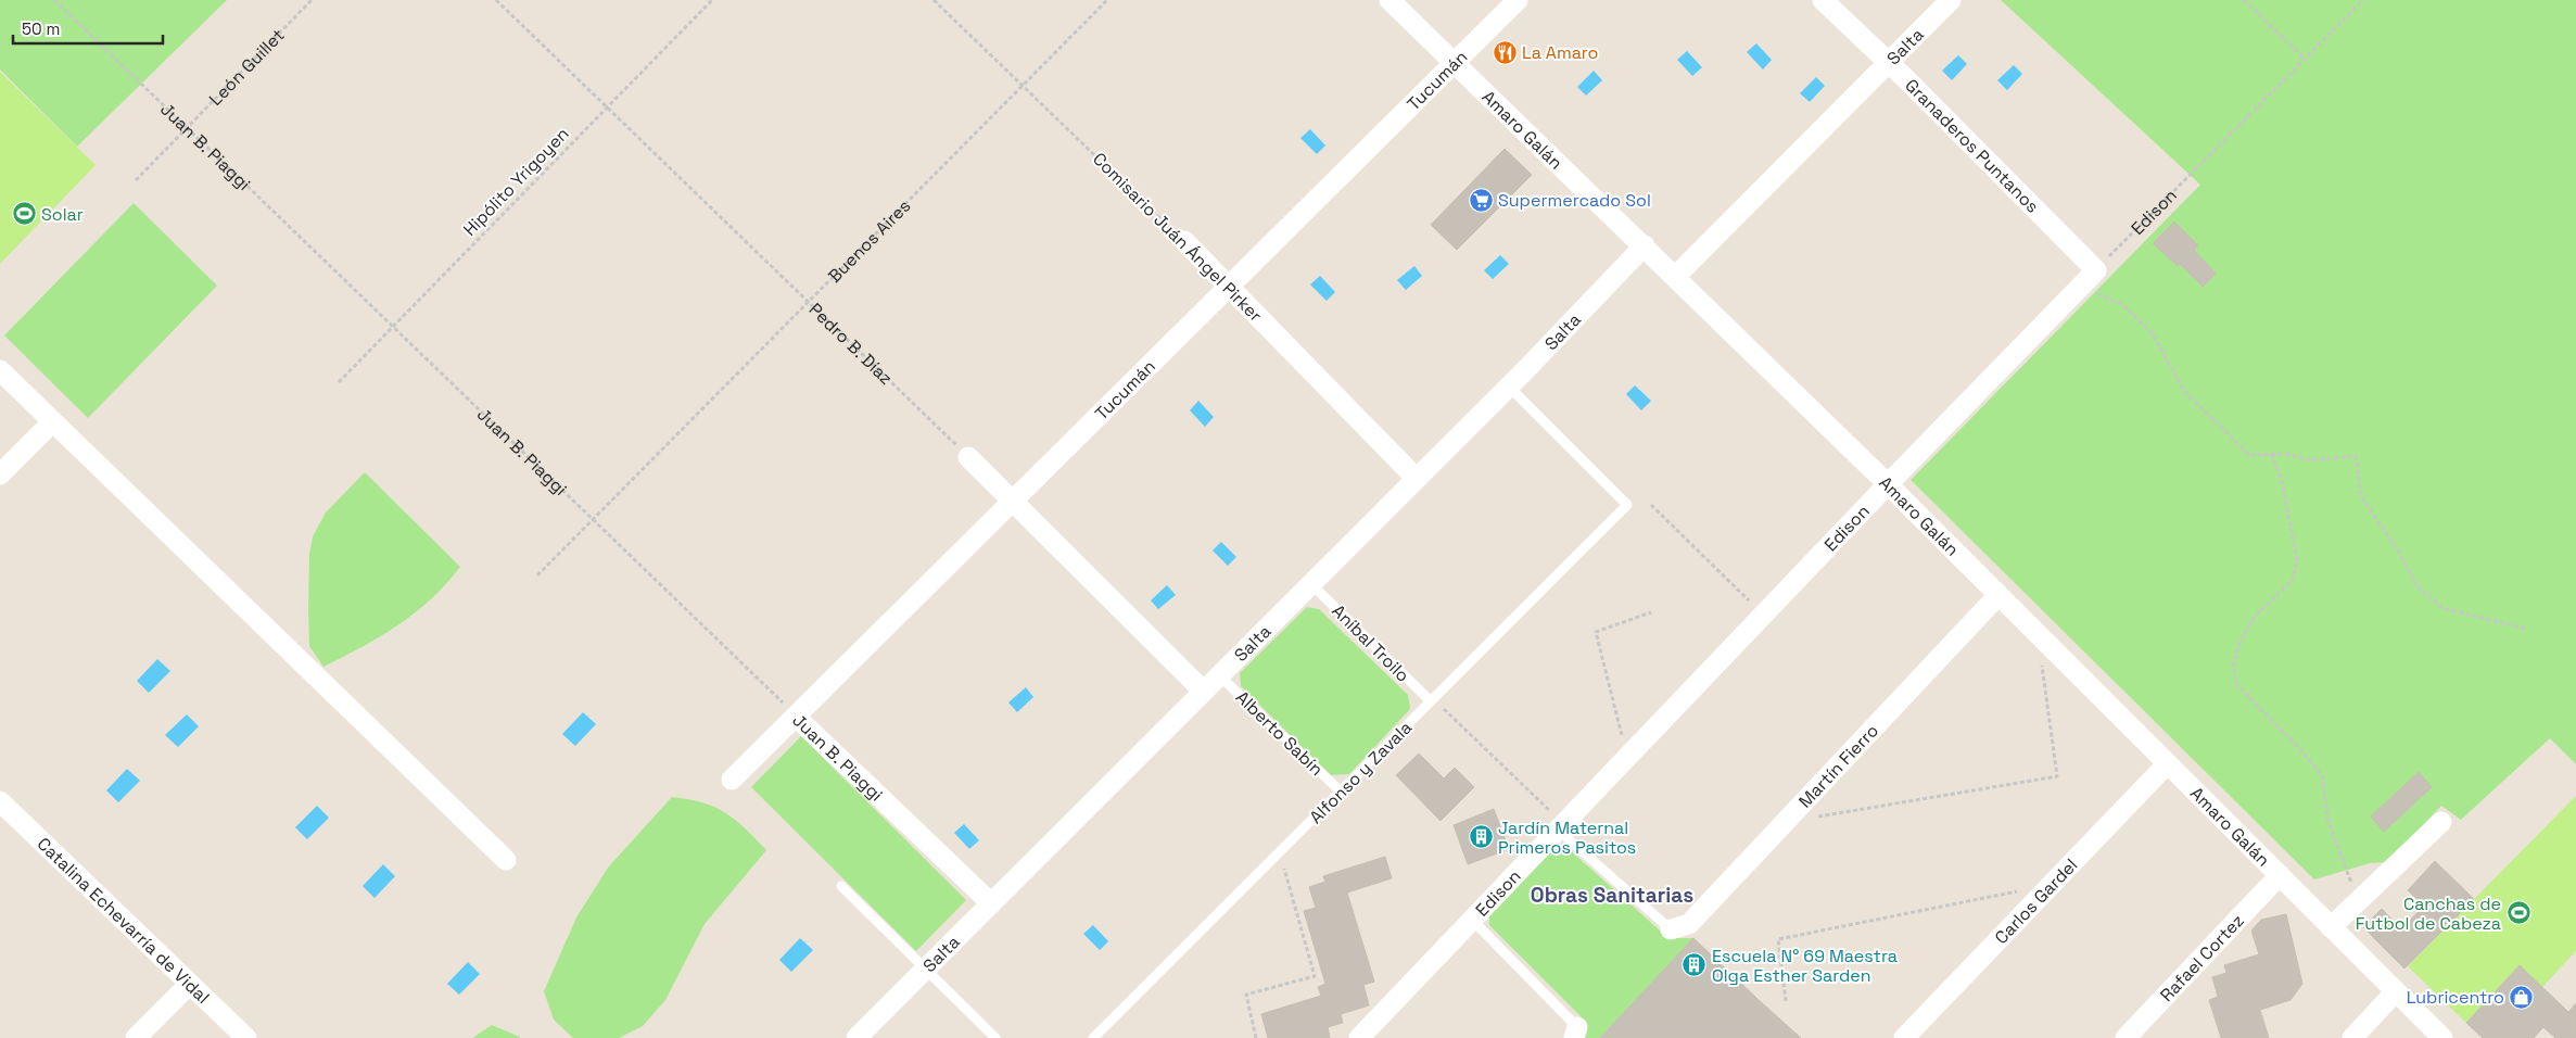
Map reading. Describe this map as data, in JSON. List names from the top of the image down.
{
  "streets": {
    "street": [
      "Salta",
      "Tucumán",
      "Amaro Galán",
      "Juan B. Piaggi",
      "Granaderos Puntanos",
      "Edison",
      "Comisario Juán Ángel Pirker",
      "Martín Fierro",
      "Carlos Gardel",
      "Catalina Echevarría de Vidal",
      "Rafael Cortez"
    ],
    "lane": ["Aníbal Troilo", "Alberto Sabín", "Alfonso y Zavala"],
    "path": [
      "León Guillet",
      "Hipólito Yrigoyen",
      "Buenos Aires",
      "Pedro B. Díaz"
    ]
  },
  "crossings": [
    ["Salta", "Amaro Galán"],
    ["Salta", "Juan B. Piaggi"],
    ["Salta", "Granaderos Puntanos"],
    ["Salta", "Comisario Juán Ángel Pirker"],
    ["Salta", "Aníbal Troilo"],
    ["Salta", "Alberto Sabín"],
    ["Salta", "Alfonso y Zavala"],
    ["León Guillet", "Juan B. Piaggi"],
    ["Tucumán", "Amaro Galán"],
    ["Tucumán", "Juan B. Piaggi"],
    ["Tucumán", "Comisario Juán Ángel Pirker"],
    ["Amaro Galán", "Edison"],
    ["Amaro Galán", "Martín Fierro"],
    ["Amaro Galán", "Carlos Gardel"],
    ["Amaro Galán", "Rafael Cortez"],
    ["Juan B. Piaggi", "Hipólito Yrigoyen"],
    ["Juan B. Piaggi", "Buenos Aires"],
    ["Granaderos Puntanos", "Edison"],
    ["Hipólito Yrigoyen", "Pedro B. Díaz"],
    ["Comisario Juán Ángel Pirker", "Buenos Aires"],
    ["Buenos Aires", "Pedro B. Díaz"],
    ["Aníbal Troilo", "Alfonso y Zavala"],
    ["Alberto Sabín", "Alfonso y Zavala"]
  ],
  "districts": ["Obras Sanitarias"],
  "places": {
    "restaurant": ["La Amaro"],
    "supermarket": ["Supermercado Sol"],
    "sports": ["Solar", "Canchas de Futbol de Cabeza"],
    "building": ["Jardín Maternal Primeros Pasitos", "Escuela N° 69 Maestra Olga Esther Sarden"],
    "shop": ["Lubricentro"]
  },
  "scale_bar": "50 m"
}
